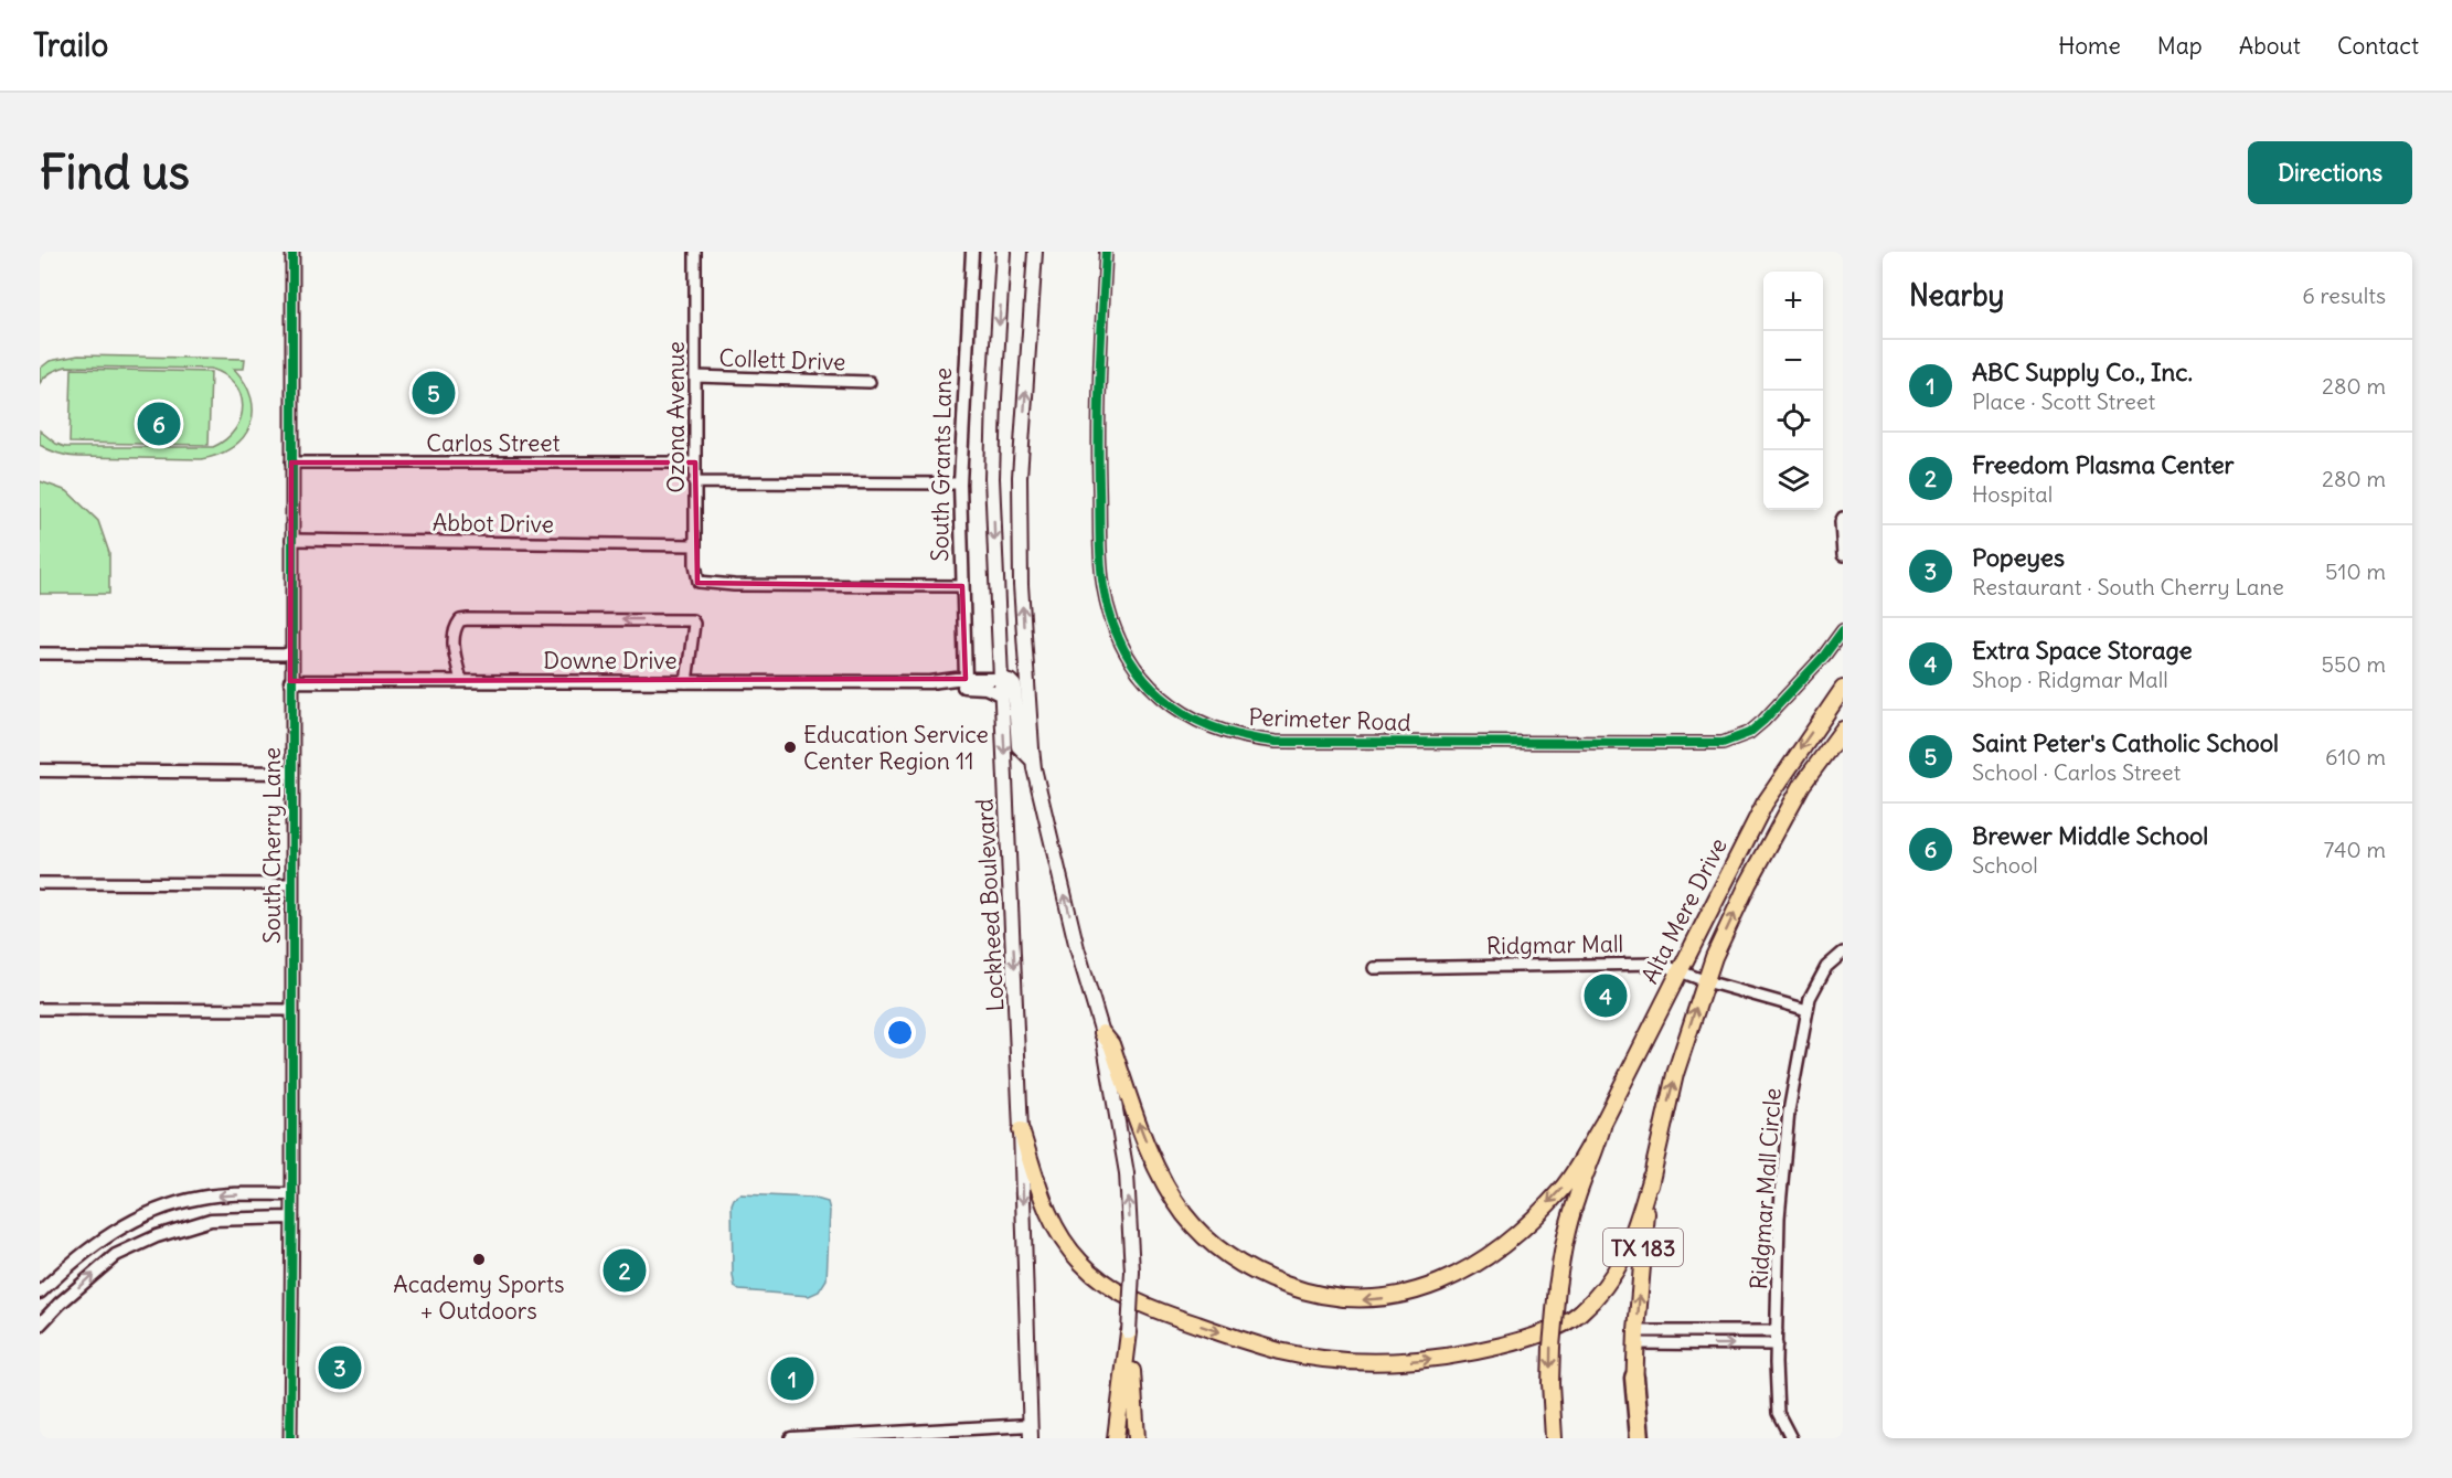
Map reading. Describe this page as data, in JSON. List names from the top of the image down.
{
  "streets": {
    "main road": ["Lockheed Boulevard", "Alta Mere Drive", "TX 183"],
    "street": [
      "Collett Drive",
      "Ozona Avenue",
      "Carlos Street",
      "South Grants Lane",
      "Abbot Drive",
      "Downe Drive",
      "Perimeter Road",
      "South Cherry Lane",
      "Ridgmar Mall",
      "Ridgmar Mall Circle"
    ]
  },
  "crossings": [
    ["Collett Drive", "Ozona Avenue"],
    ["Ozona Avenue", "Carlos Street"],
    ["Ozona Avenue", "South Grants Lane"],
    ["Ozona Avenue", "Abbot Drive"],
    ["Carlos Street", "South Cherry Lane"],
    ["South Grants Lane", "Downe Drive"],
    ["Abbot Drive", "South Cherry Lane"],
    ["Downe Drive", "South Cherry Lane"],
    ["Downe Drive", "Lockheed Boulevard"],
    ["Alta Mere Drive", "Ridgmar Mall"],
    ["Ridgmar Mall", "Ridgmar Mall Circle"]
  ],
  "places": ["Education Service Center Region 11", "Academy Sports + Outdoors"],
  "page": {
    "header": "Trailo",
    "nav": [
      "Home",
      "Map",
      "About",
      "Contact"
    ],
    "buttons": "Directions",
    "title": "Find us",
    "heading": ["Nearby", "6 results"],
    "map_buttons": ["+", "−"],
    "list": [
      {
        "mark": "1",
        "name": "ABC Supply Co., Inc.",
        "note": "Place · Scott Street",
        "value": "280 m"
      },
      {
        "mark": "2",
        "name": "Freedom Plasma Center",
        "note": "Hospital",
        "value": "280 m"
      },
      {
        "mark": "3",
        "name": "Popeyes",
        "note": "Restaurant · South Cherry Lane",
        "value": "510 m"
      },
      {
        "mark": "4",
        "name": "Extra Space Storage",
        "note": "Shop · Ridgmar Mall",
        "value": "550 m"
      },
      {
        "mark": "5",
        "name": "Saint Peter's Catholic School",
        "note": "School · Carlos Street",
        "value": "610 m"
      },
      {
        "mark": "6",
        "name": "Brewer Middle School",
        "note": "School",
        "value": "740 m"
      }
    ],
    "pins": [
      "5",
      "6",
      "4",
      "2",
      "3",
      "1"
    ]
  }
}
